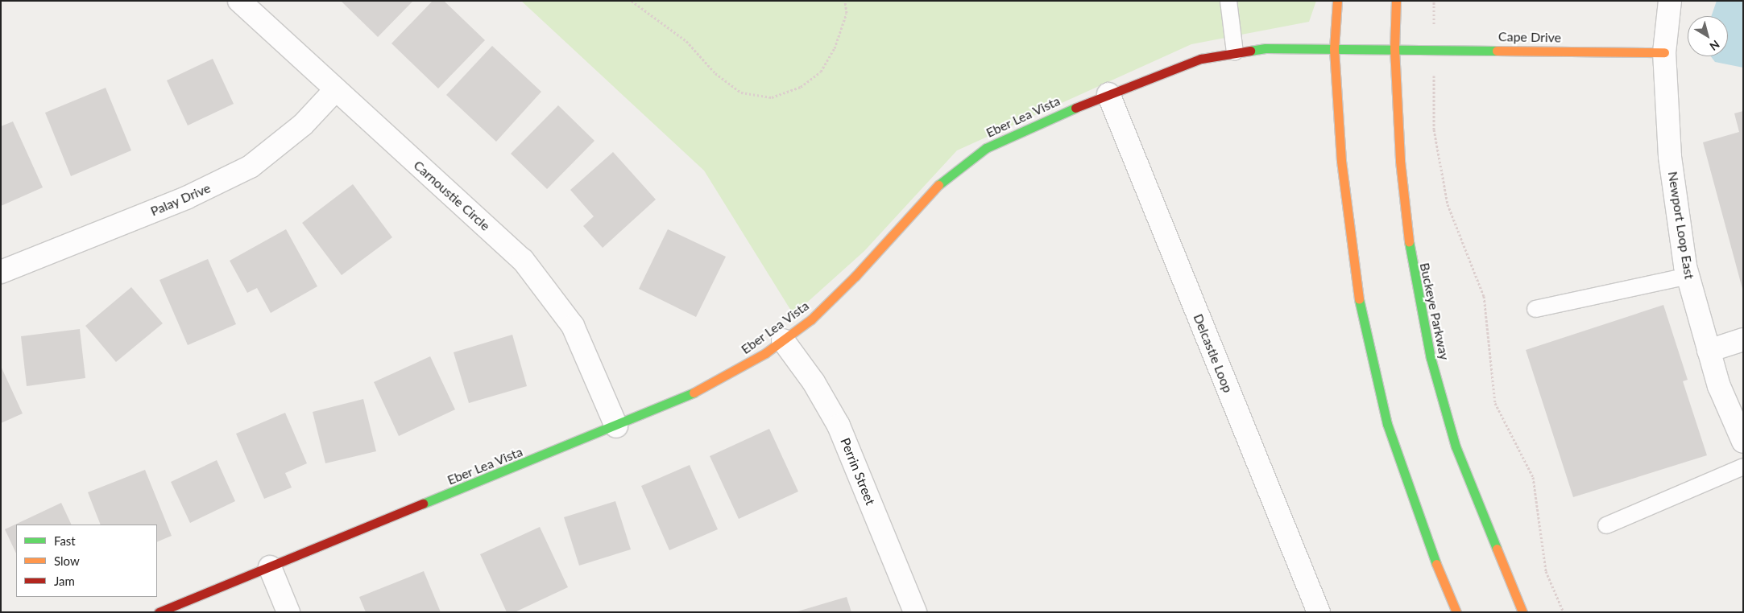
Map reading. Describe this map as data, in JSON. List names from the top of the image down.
{
  "streets": {
    "street": [
      "Cape Drive",
      "Eber Lea Vista",
      "Carnoustie Circle",
      "Palay Drive",
      "Newport Loop East",
      "Buckeye Parkway",
      "Delcastle Loop",
      "Perrin Street"
    ]
  },
  "crossings": [
    ["Cape Drive", "Eber Lea Vista"],
    ["Cape Drive", "Newport Loop East"],
    ["Cape Drive", "Buckeye Parkway"],
    ["Eber Lea Vista", "Carnoustie Circle"],
    ["Eber Lea Vista", "Buckeye Parkway"],
    ["Eber Lea Vista", "Delcastle Loop"],
    ["Eber Lea Vista", "Perrin Street"],
    ["Carnoustie Circle", "Palay Drive"]
  ],
  "legend": ["Fast", "Slow", "Jam"],
  "north": "bottom right"
}
